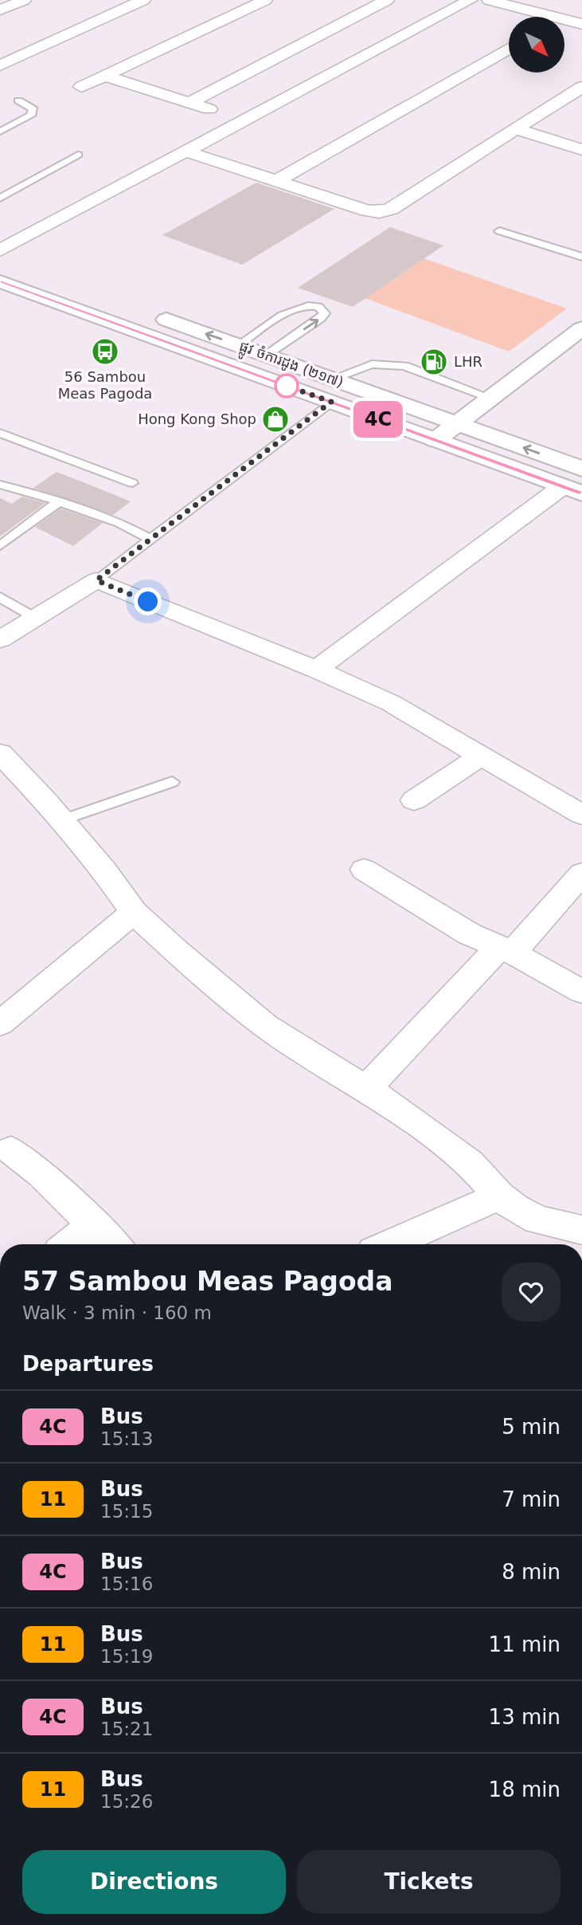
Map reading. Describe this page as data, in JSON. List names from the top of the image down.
{
  "streets": {
    "main road": ["ផ្លូវ ចំការដូង (២១៧)"]
  },
  "places": {
    "bus stop": ["56 Sambou Meas Pagoda"],
    "fuel station": ["LHR"],
    "shop": ["Hong Kong Shop"]
  },
  "lines": ["bus line 4C"],
  "north": "bottom right",
  "page": {
    "on_map": "4C",
    "heading": [
      ["57 Sambou Meas Pagoda", "Walk · 3 min · 160 m"],
      "Departures"
    ],
    "list": [
      {
        "mark": "4C",
        "name": "Bus",
        "note": "15:13",
        "value": "5 min"
      },
      {
        "mark": "11",
        "name": "Bus",
        "note": "15:15",
        "value": "7 min"
      },
      {
        "mark": "4C",
        "name": "Bus",
        "note": "15:16",
        "value": "8 min"
      },
      {
        "mark": "11",
        "name": "Bus",
        "note": "15:19",
        "value": "11 min"
      },
      {
        "mark": "4C",
        "name": "Bus",
        "note": "15:21",
        "value": "13 min"
      },
      {
        "mark": "11",
        "name": "Bus",
        "note": "15:26",
        "value": "18 min"
      }
    ],
    "buttons": ["Directions", "Tickets"]
  }
}
